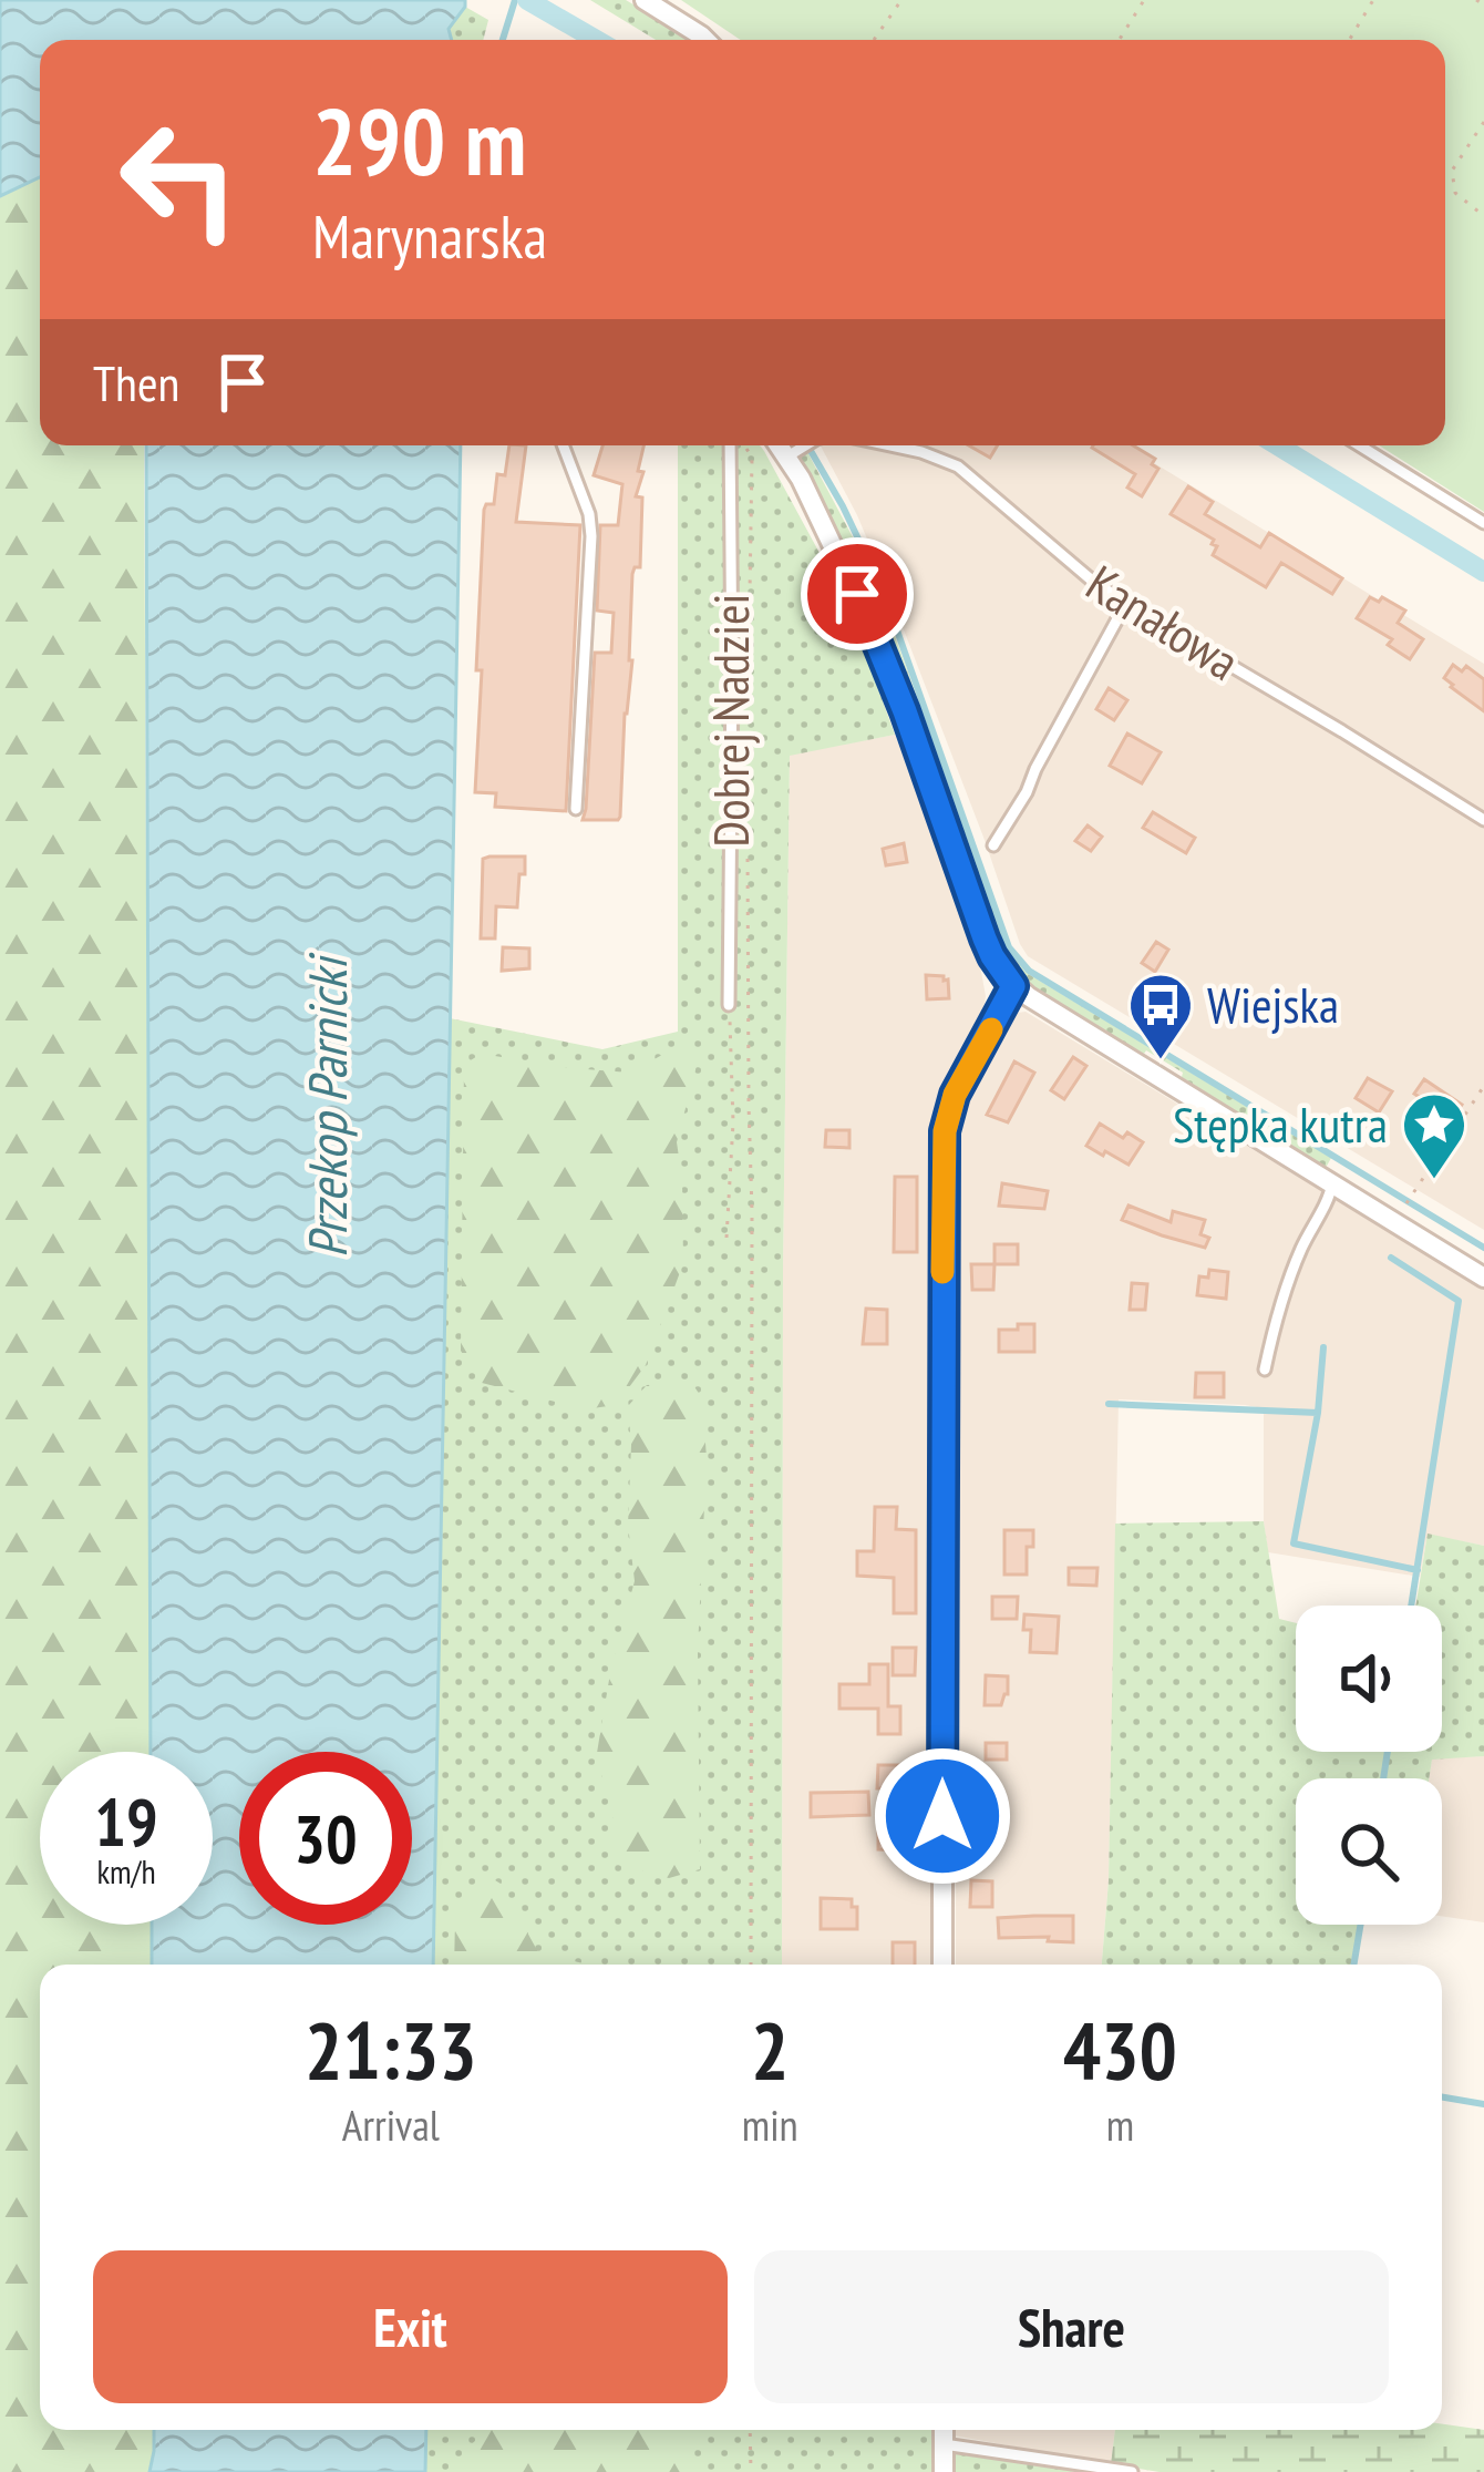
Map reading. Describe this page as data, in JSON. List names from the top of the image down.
{
  "streets": {
    "lane": ["Kanałowa", "Dobrej Nadziei"]
  },
  "water": ["Przekop Parnicki"],
  "places": {
    "bus stop": ["Wiejska"],
    "place": ["Stępka kutra"]
  },
  "page": {
    "turn": ["290 m", "Marynarska"],
    "then": "Then",
    "speed": "19 km/h",
    "limit": "30",
    "eta": [
      "21:33",
      "Arrival",
      "2",
      "min",
      "430",
      "m"
    ],
    "buttons": ["Exit", "Share"]
  }
}
